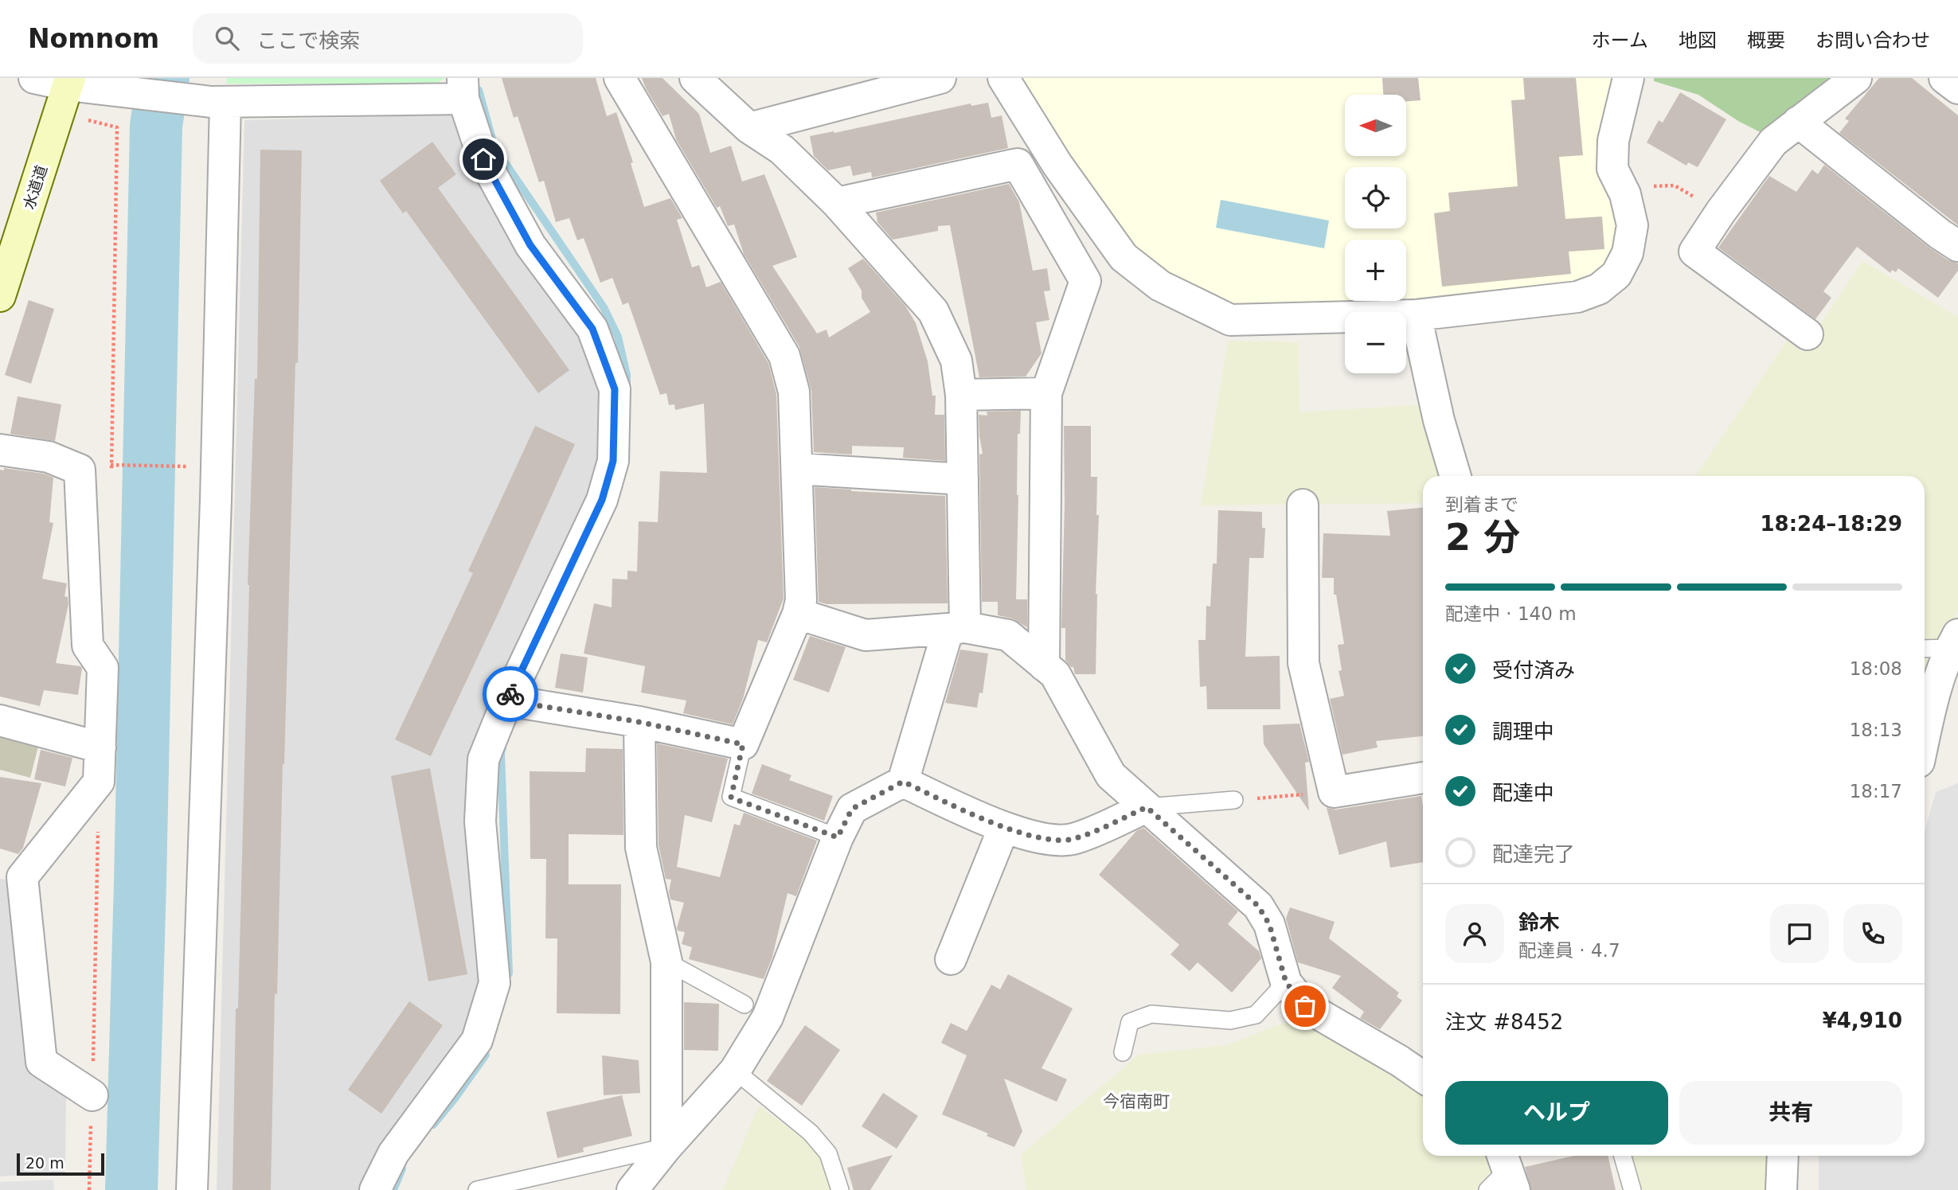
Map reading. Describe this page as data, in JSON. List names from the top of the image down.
{
  "streets": {
    "street": ["水道道"]
  },
  "districts": ["今宿南町"],
  "scale_bar": "20 m",
  "north": "left",
  "page": {
    "header": "Nomnom",
    "search": "ここで検索",
    "nav": [
      "ホーム",
      "地図",
      "概要",
      "お問い合わせ"
    ],
    "map_buttons": ["+", "−"],
    "heading": ["2 分", "到着まで", "18:24–18:29"],
    "panel": [
      "鈴木",
      "配達員 · 4.7",
      "注文 #8452",
      "¥4,910"
    ],
    "bar": "配達中 · 140 m",
    "list": [
      ["受付済み", "18:08"],
      ["調理中", "18:13"],
      ["配達中", "18:17"],
      "配達完了"
    ],
    "buttons": ["ヘルプ", "共有"],
    "scale": "20 m"
  }
}
